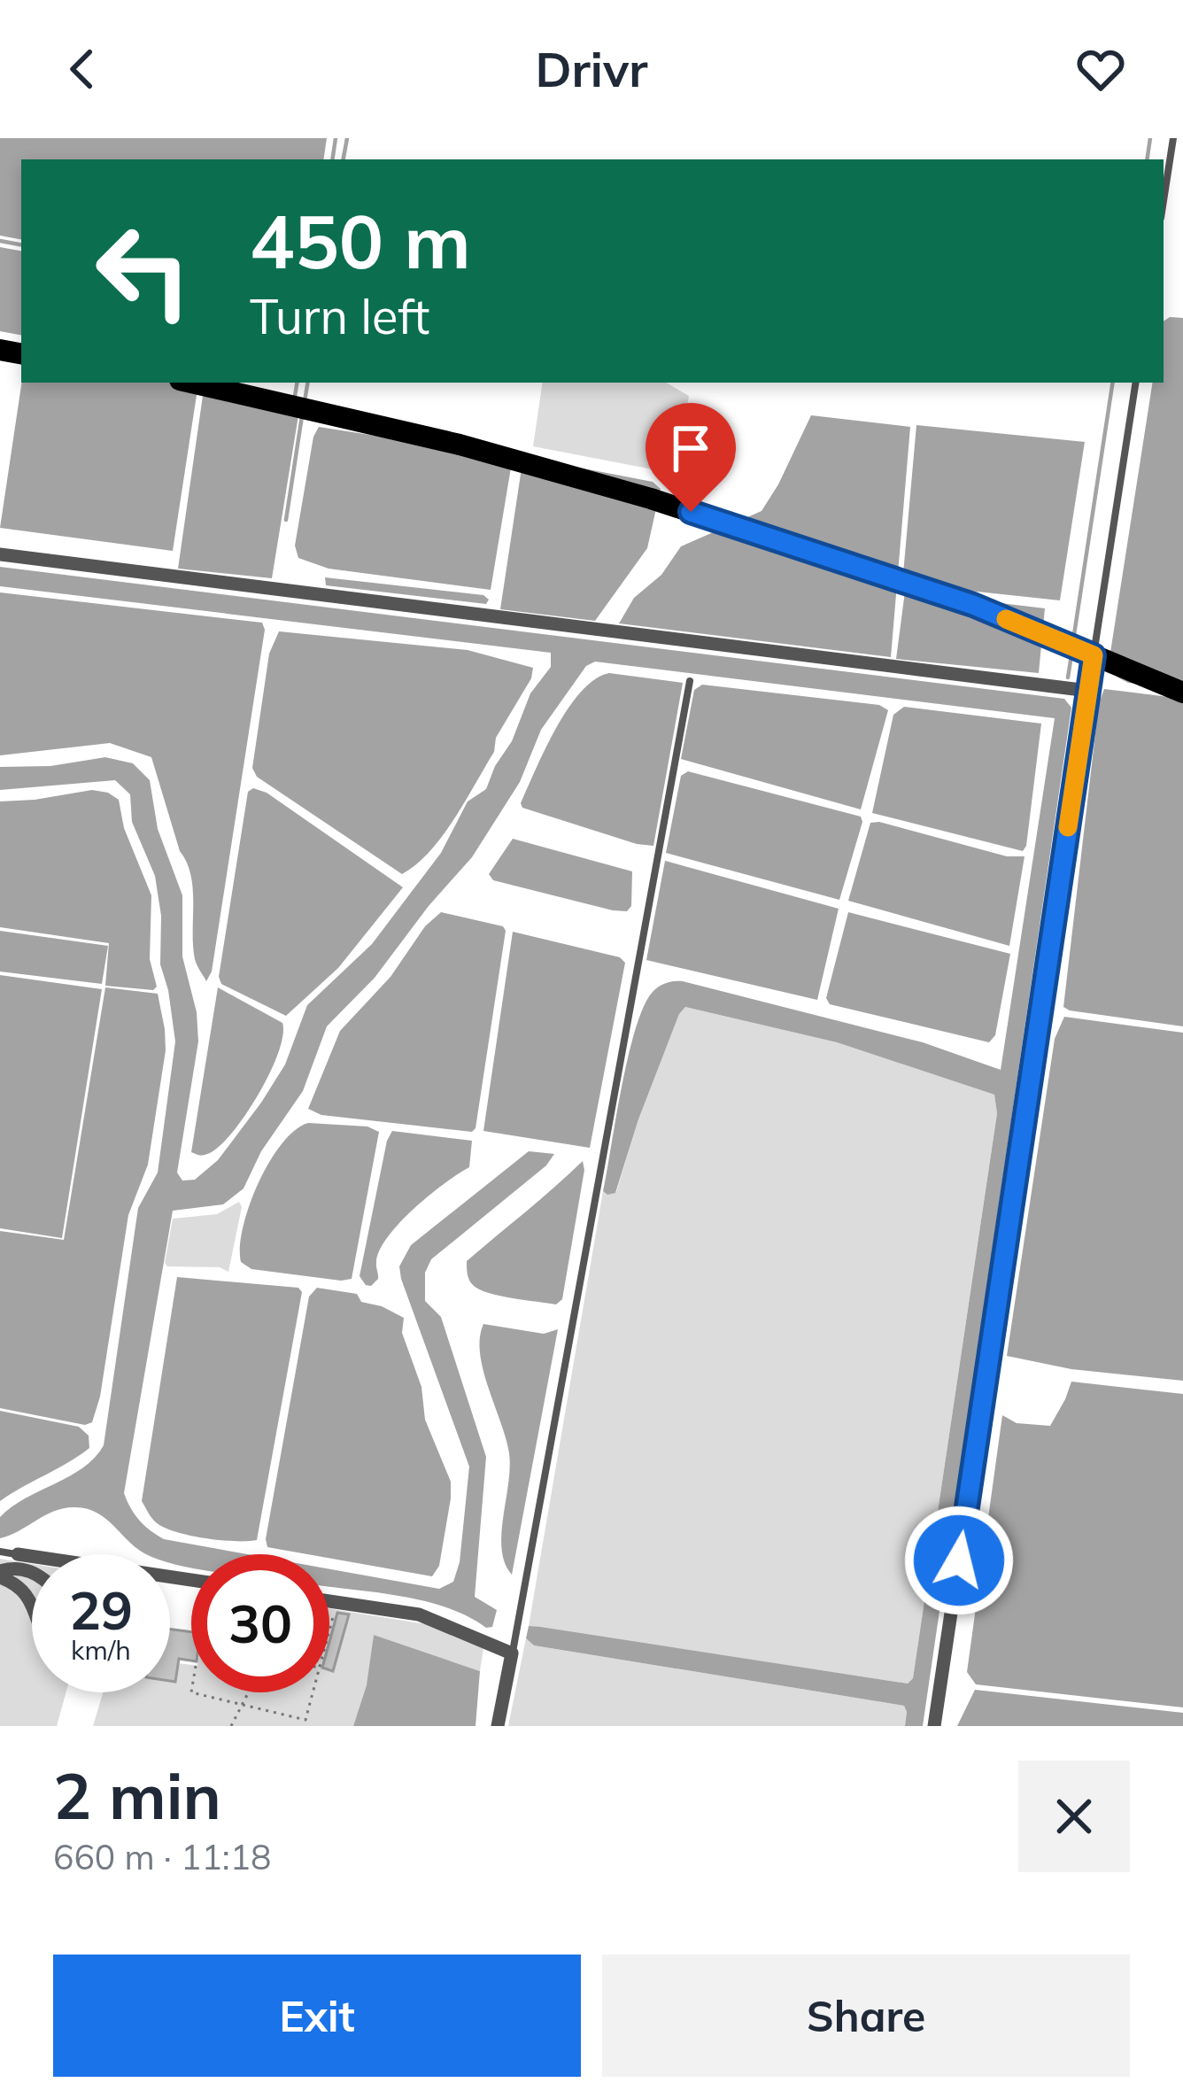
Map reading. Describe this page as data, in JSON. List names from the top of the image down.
{
  "page": {
    "header": "Drivr",
    "turn": ["450 m", "Turn left"],
    "speed": "29 km/h",
    "limit": "30",
    "heading": ["2 min", "660 m · 11:18"],
    "buttons": ["Exit", "Share"]
  }
}
